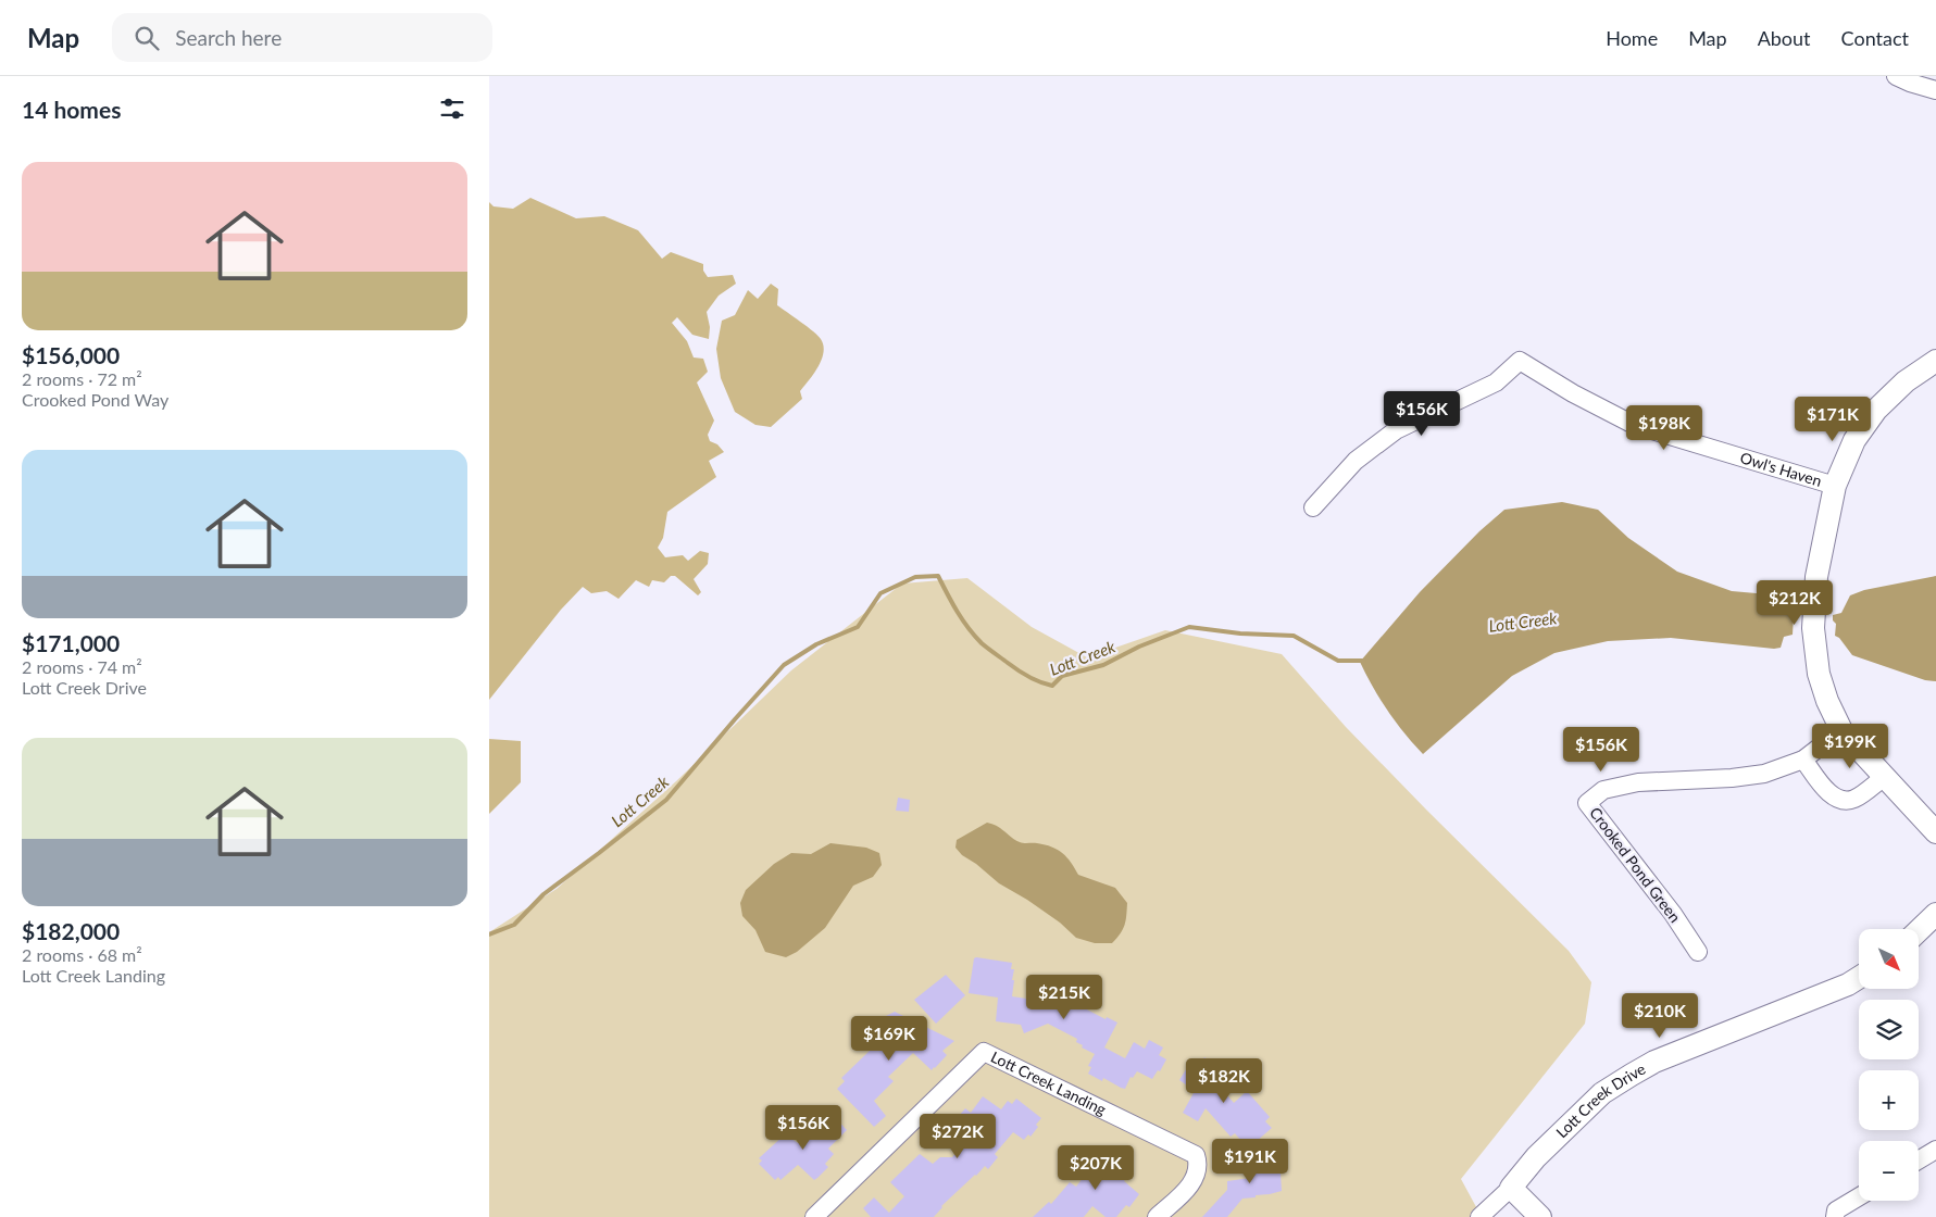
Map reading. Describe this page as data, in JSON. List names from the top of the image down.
{
  "streets": {
    "street": [
      "Owl's Haven",
      "Crooked Pond Green",
      "Lott Creek Landing",
      "Lott Creek Drive"
    ]
  },
  "water": ["Lott Creek"],
  "north": "bottom right",
  "page": {
    "header": "Map",
    "search": "Search here",
    "nav": [
      "Home",
      "Map",
      "About",
      "Contact"
    ],
    "heading": "14 homes",
    "list": [
      {
        "name": "$156,000",
        "note": "2 rooms · 72 m² · Crooked Pond Way"
      },
      {
        "name": "$171,000",
        "note": "2 rooms · 74 m² · Lott Creek Drive"
      },
      {
        "name": "$182,000",
        "note": "2 rooms · 68 m² · Lott Creek Landing"
      }
    ],
    "price": [
      "$156K",
      "$171K",
      "$198K",
      "$212K",
      "$199K",
      "$156K",
      "$215K",
      "$210K",
      "$169K",
      "$182K",
      "$156K",
      "$272K",
      "$191K",
      "$207K"
    ],
    "map_buttons": ["+", "−"]
  }
}
